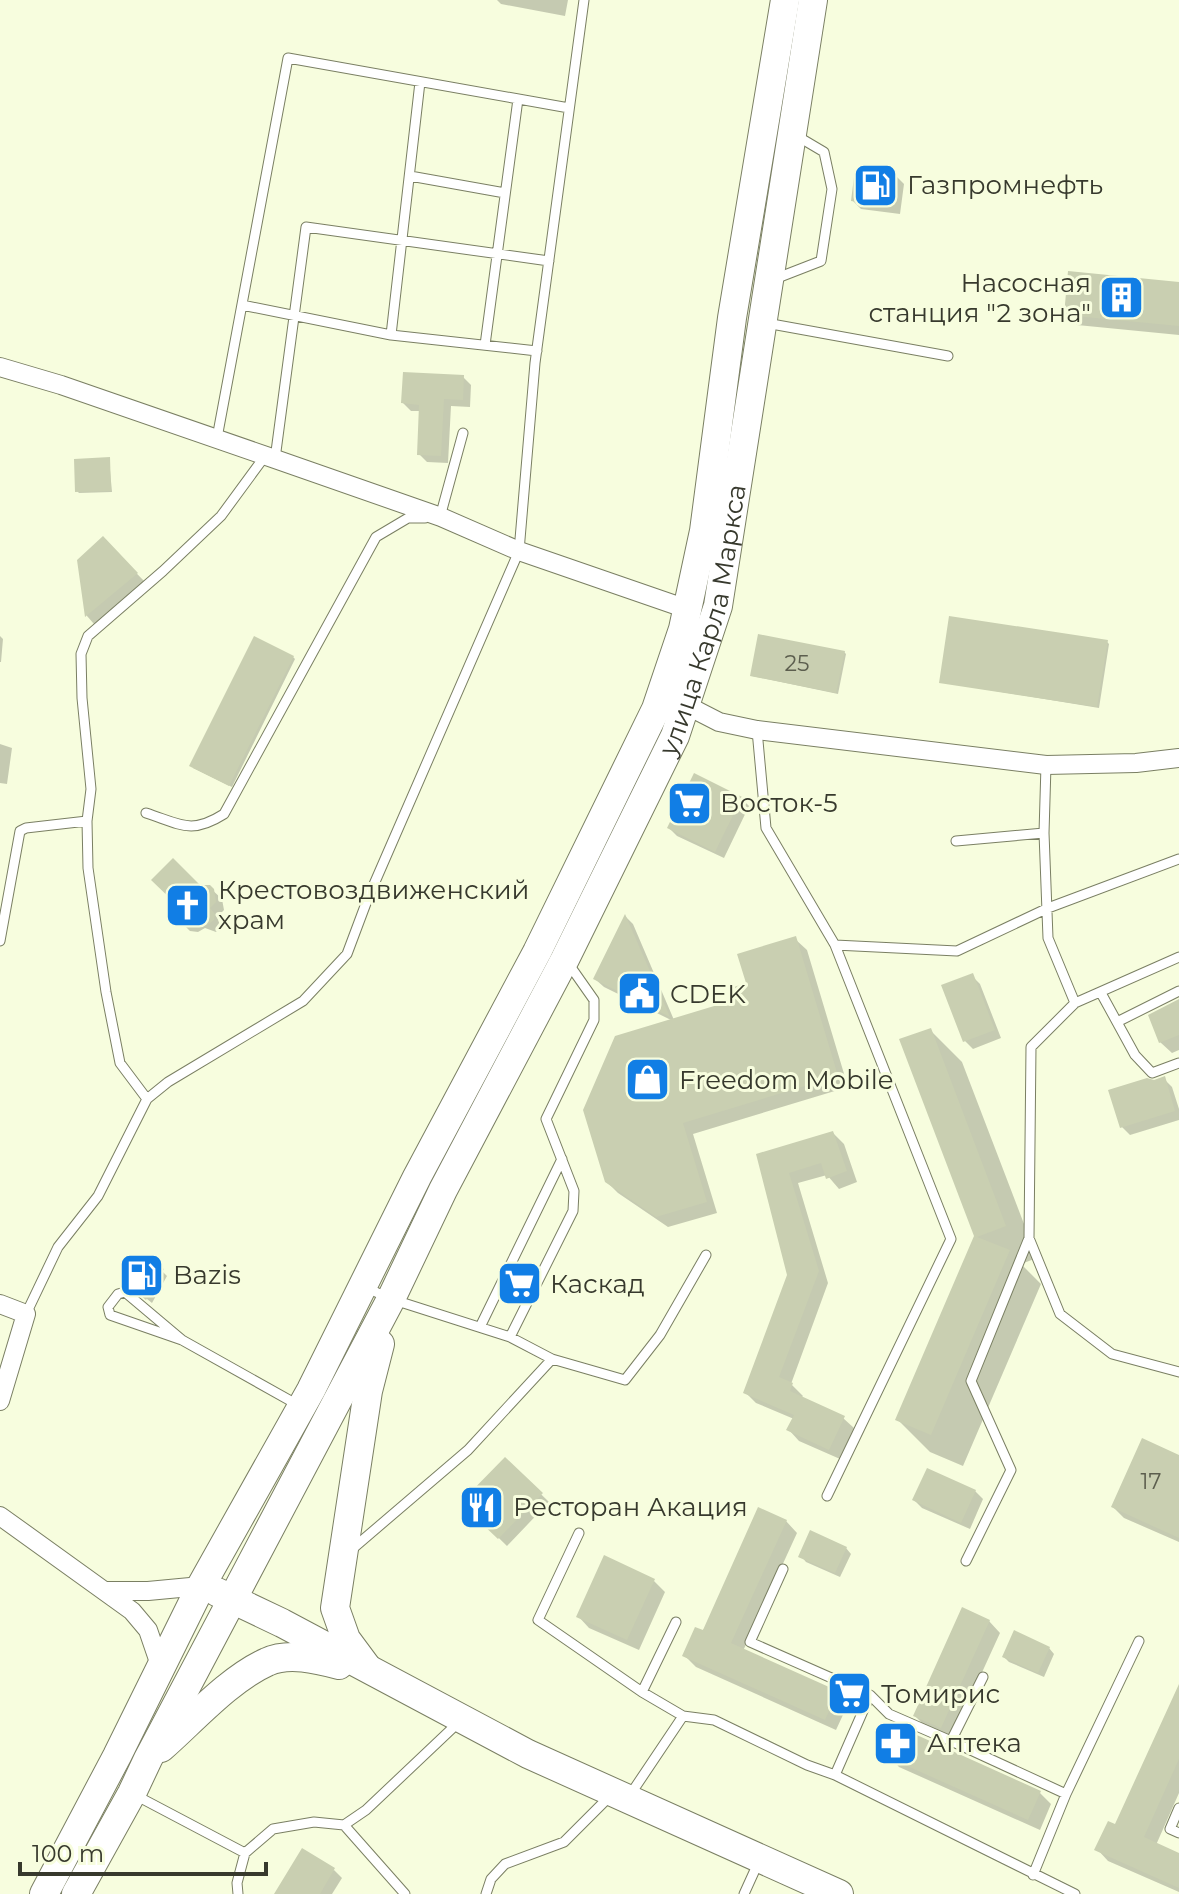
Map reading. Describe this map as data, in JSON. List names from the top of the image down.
{
  "streets": {
    "main road": ["улица Карла Маркса"]
  },
  "places": {
    "fuel station": ["Газпромнефть", "Bazis"],
    "building": ["Насосная станция \"2 зона\""],
    "supermarket": ["Восток-5", "Каскад", "Томирис"],
    "church": ["Крестовоздвиженский храм"],
    "public building": ["CDEK"],
    "shop": ["Freedom Mobile"],
    "restaurant": ["Ресторан Акация"],
    "pharmacy": ["Аптека"]
  },
  "house_numbers": ["25", "17"],
  "scale_bar": "100 m"
}
